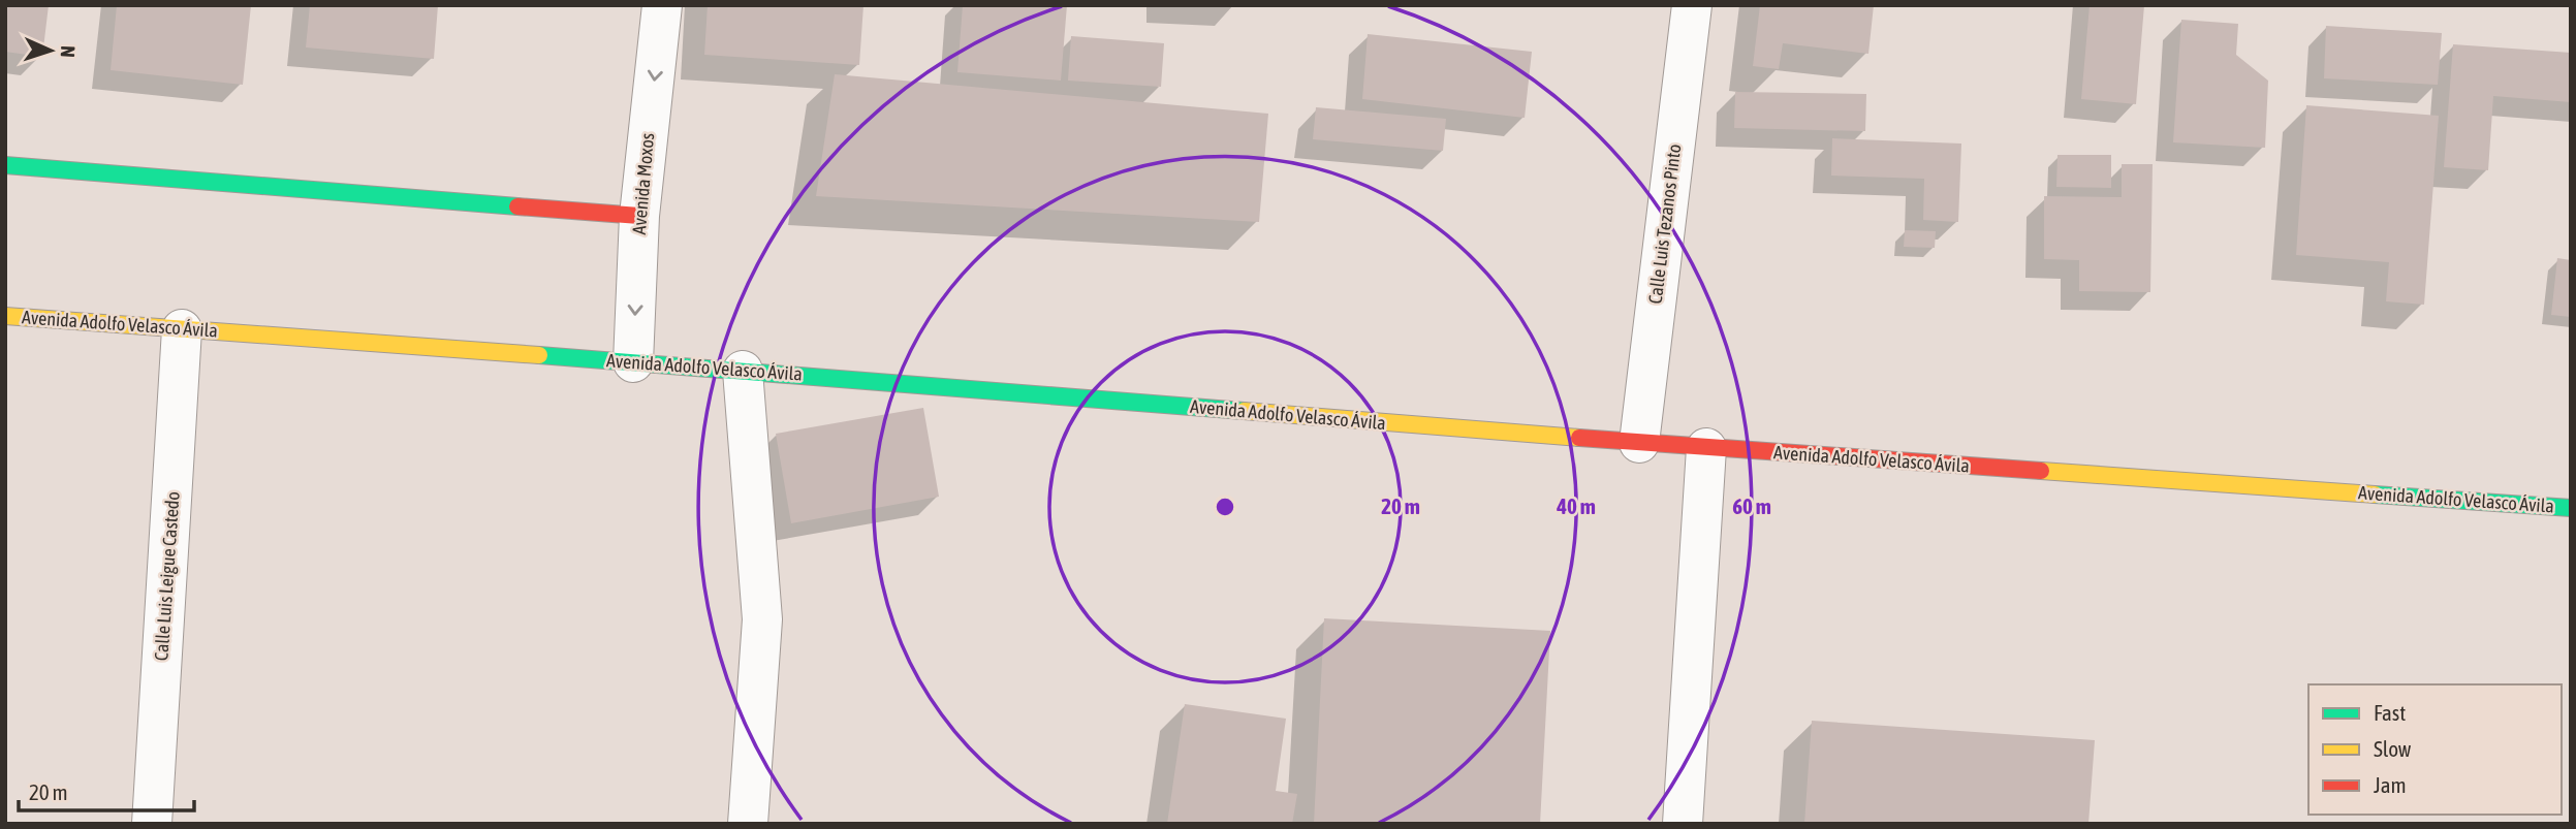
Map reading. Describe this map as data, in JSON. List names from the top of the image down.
{
  "streets": {
    "main road": ["Avenida Adolfo Velasco Ávila"],
    "street": ["Avenida Moxos", "Calle Luis Tezanos Pinto", "Calle Luis Leigue Castedo"]
  },
  "crossings": [
    ["Avenida Moxos", "Avenida Adolfo Velasco Ávila"],
    ["Calle Luis Tezanos Pinto", "Avenida Adolfo Velasco Ávila"],
    ["Avenida Adolfo Velasco Ávila", "Calle Luis Leigue Castedo"]
  ],
  "one_way": ["Avenida Moxos"],
  "legend": ["Fast", "Slow", "Jam"],
  "scale_bar": "20 m",
  "north": "right",
  "rings": ["20 m", "40 m", "60 m"]
}
